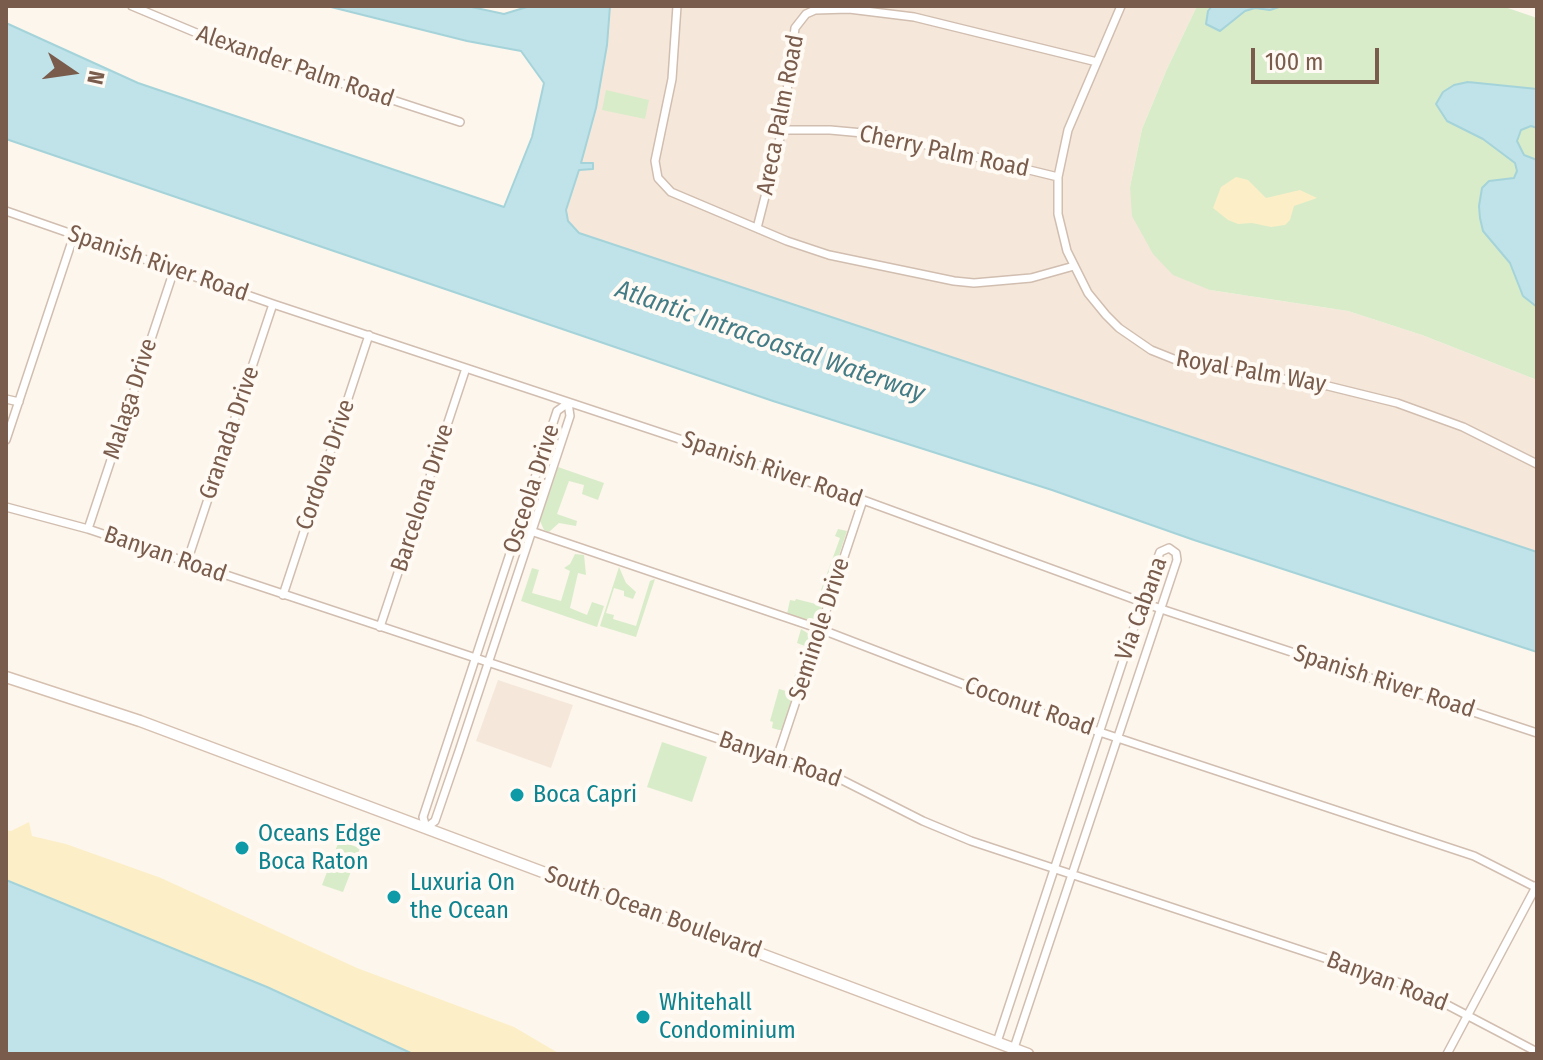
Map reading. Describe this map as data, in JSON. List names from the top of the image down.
{
  "streets": {
    "main road": ["South Ocean Boulevard"],
    "street": [
      "Alexander Palm Road",
      "Areca Palm Road",
      "Cherry Palm Road",
      "Spanish River Road",
      "Royal Palm Way",
      "Malaga Drive",
      "Granada Drive",
      "Cordova Drive",
      "Osceola Drive",
      "Barcelona Drive",
      "Banyan Road",
      "Via Cabana",
      "Seminole Drive",
      "Coconut Road"
    ]
  },
  "crossings": [
    ["Areca Palm Road", "Cherry Palm Road"],
    ["Areca Palm Road", "Royal Palm Way"],
    ["Cherry Palm Road", "Royal Palm Way"],
    ["Spanish River Road", "Malaga Drive"],
    ["Spanish River Road", "Granada Drive"],
    ["Spanish River Road", "Cordova Drive"],
    ["Spanish River Road", "Osceola Drive"],
    ["Spanish River Road", "Barcelona Drive"],
    ["Spanish River Road", "Via Cabana"],
    ["Spanish River Road", "Seminole Drive"],
    ["Malaga Drive", "Banyan Road"],
    ["Granada Drive", "Banyan Road"],
    ["Cordova Drive", "Banyan Road"],
    ["Osceola Drive", "Banyan Road"],
    ["Osceola Drive", "Coconut Road"],
    ["Osceola Drive", "South Ocean Boulevard"],
    ["Barcelona Drive", "Banyan Road"],
    ["Banyan Road", "Via Cabana"],
    ["Banyan Road", "Seminole Drive"],
    ["Via Cabana", "Coconut Road"],
    ["Via Cabana", "South Ocean Boulevard"],
    ["Seminole Drive", "Coconut Road"]
  ],
  "water": ["Atlantic Intracoastal Waterway"],
  "places": [
    "Boca Capri",
    "Oceans Edge Boca Raton",
    "Luxuria On the Ocean",
    "Whitehall Condominium"
  ],
  "scale_bar": "100 m",
  "north": "right"
}
